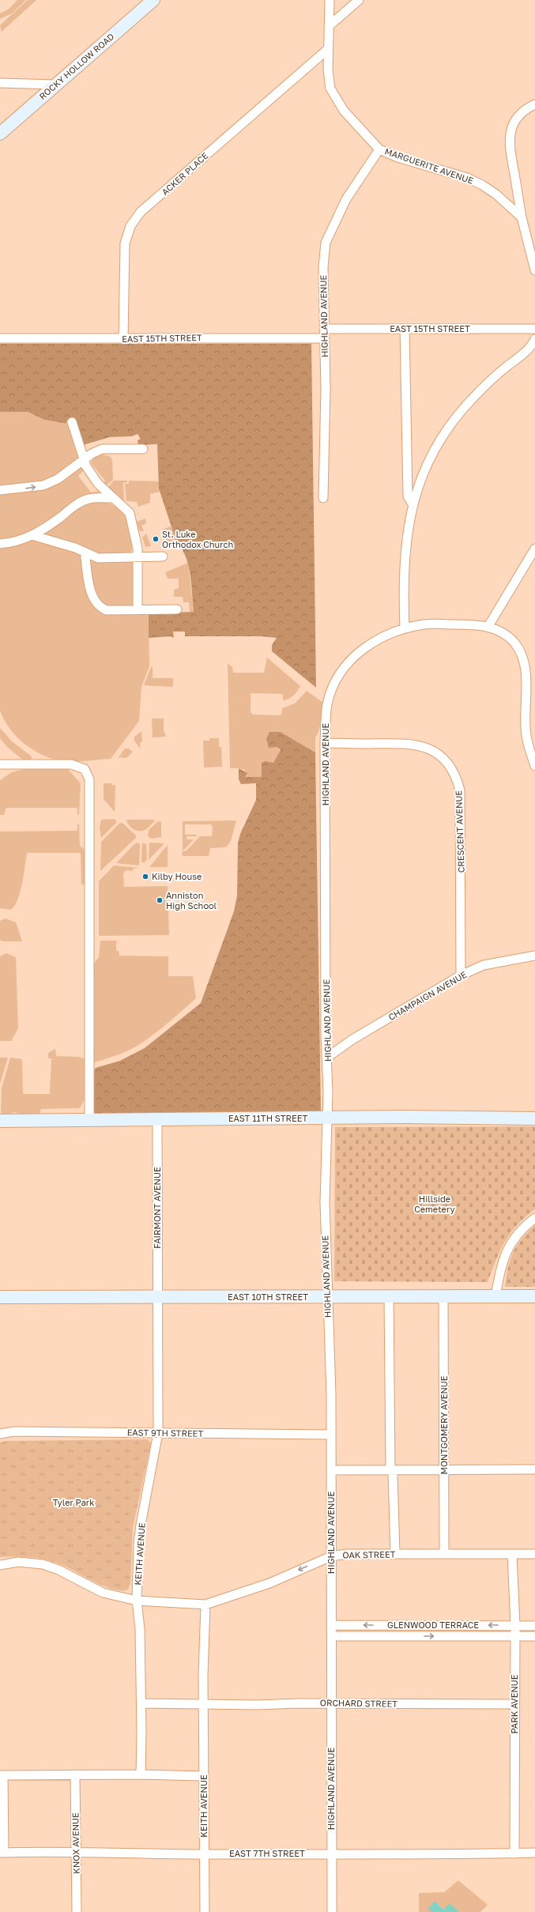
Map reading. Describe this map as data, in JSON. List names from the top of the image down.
{
  "streets": {
    "street": [
      "ROCKY HOLLOW ROAD",
      "MARGUERITE AVENUE",
      "ACKER PLACE",
      "HIGHLAND AVENUE",
      "EAST 15TH STREET",
      "CRESCENT AVENUE",
      "CHAMPAIGN AVENUE",
      "EAST 11TH STREET",
      "FAIRMONT AVENUE",
      "EAST 10TH STREET",
      "MONTGOMERY AVENUE",
      "EAST 9TH STREET",
      "KEITH AVENUE",
      "OAK STREET",
      "GLENWOOD TERRACE",
      "ORCHARD STREET",
      "PARK AVENUE",
      "KNOX AVENUE",
      "EAST 7TH STREET"
    ]
  },
  "crossings": [
    ["MARGUERITE AVENUE", "ACKER PLACE"],
    ["MARGUERITE AVENUE", "HIGHLAND AVENUE"],
    ["ACKER PLACE", "EAST 15TH STREET"],
    ["HIGHLAND AVENUE", "EAST 15TH STREET"],
    ["HIGHLAND AVENUE", "CRESCENT AVENUE"],
    ["HIGHLAND AVENUE", "CHAMPAIGN AVENUE"],
    ["HIGHLAND AVENUE", "EAST 11TH STREET"],
    ["HIGHLAND AVENUE", "EAST 10TH STREET"],
    ["HIGHLAND AVENUE", "EAST 9TH STREET"],
    ["HIGHLAND AVENUE", "OAK STREET"],
    ["HIGHLAND AVENUE", "GLENWOOD TERRACE"],
    ["HIGHLAND AVENUE", "ORCHARD STREET"],
    ["HIGHLAND AVENUE", "EAST 7TH STREET"],
    ["CRESCENT AVENUE", "CHAMPAIGN AVENUE"],
    ["EAST 11TH STREET", "FAIRMONT AVENUE"],
    ["FAIRMONT AVENUE", "EAST 10TH STREET"],
    ["FAIRMONT AVENUE", "KEITH AVENUE"],
    ["EAST 10TH STREET", "MONTGOMERY AVENUE"],
    ["EAST 10TH STREET", "KEITH AVENUE"],
    ["MONTGOMERY AVENUE", "OAK STREET"],
    ["EAST 9TH STREET", "KEITH AVENUE"],
    ["KEITH AVENUE", "OAK STREET"],
    ["KEITH AVENUE", "ORCHARD STREET"],
    ["KEITH AVENUE", "EAST 7TH STREET"],
    ["OAK STREET", "PARK AVENUE"],
    ["GLENWOOD TERRACE", "PARK AVENUE"],
    ["ORCHARD STREET", "PARK AVENUE"],
    ["PARK AVENUE", "EAST 7TH STREET"],
    ["KNOX AVENUE", "EAST 7TH STREET"]
  ],
  "parks": ["Hillside Cemetery", "Tyler Park"],
  "places": ["St. Luke Orthodox Church", "Kilby House", "Anniston High School"]
}
